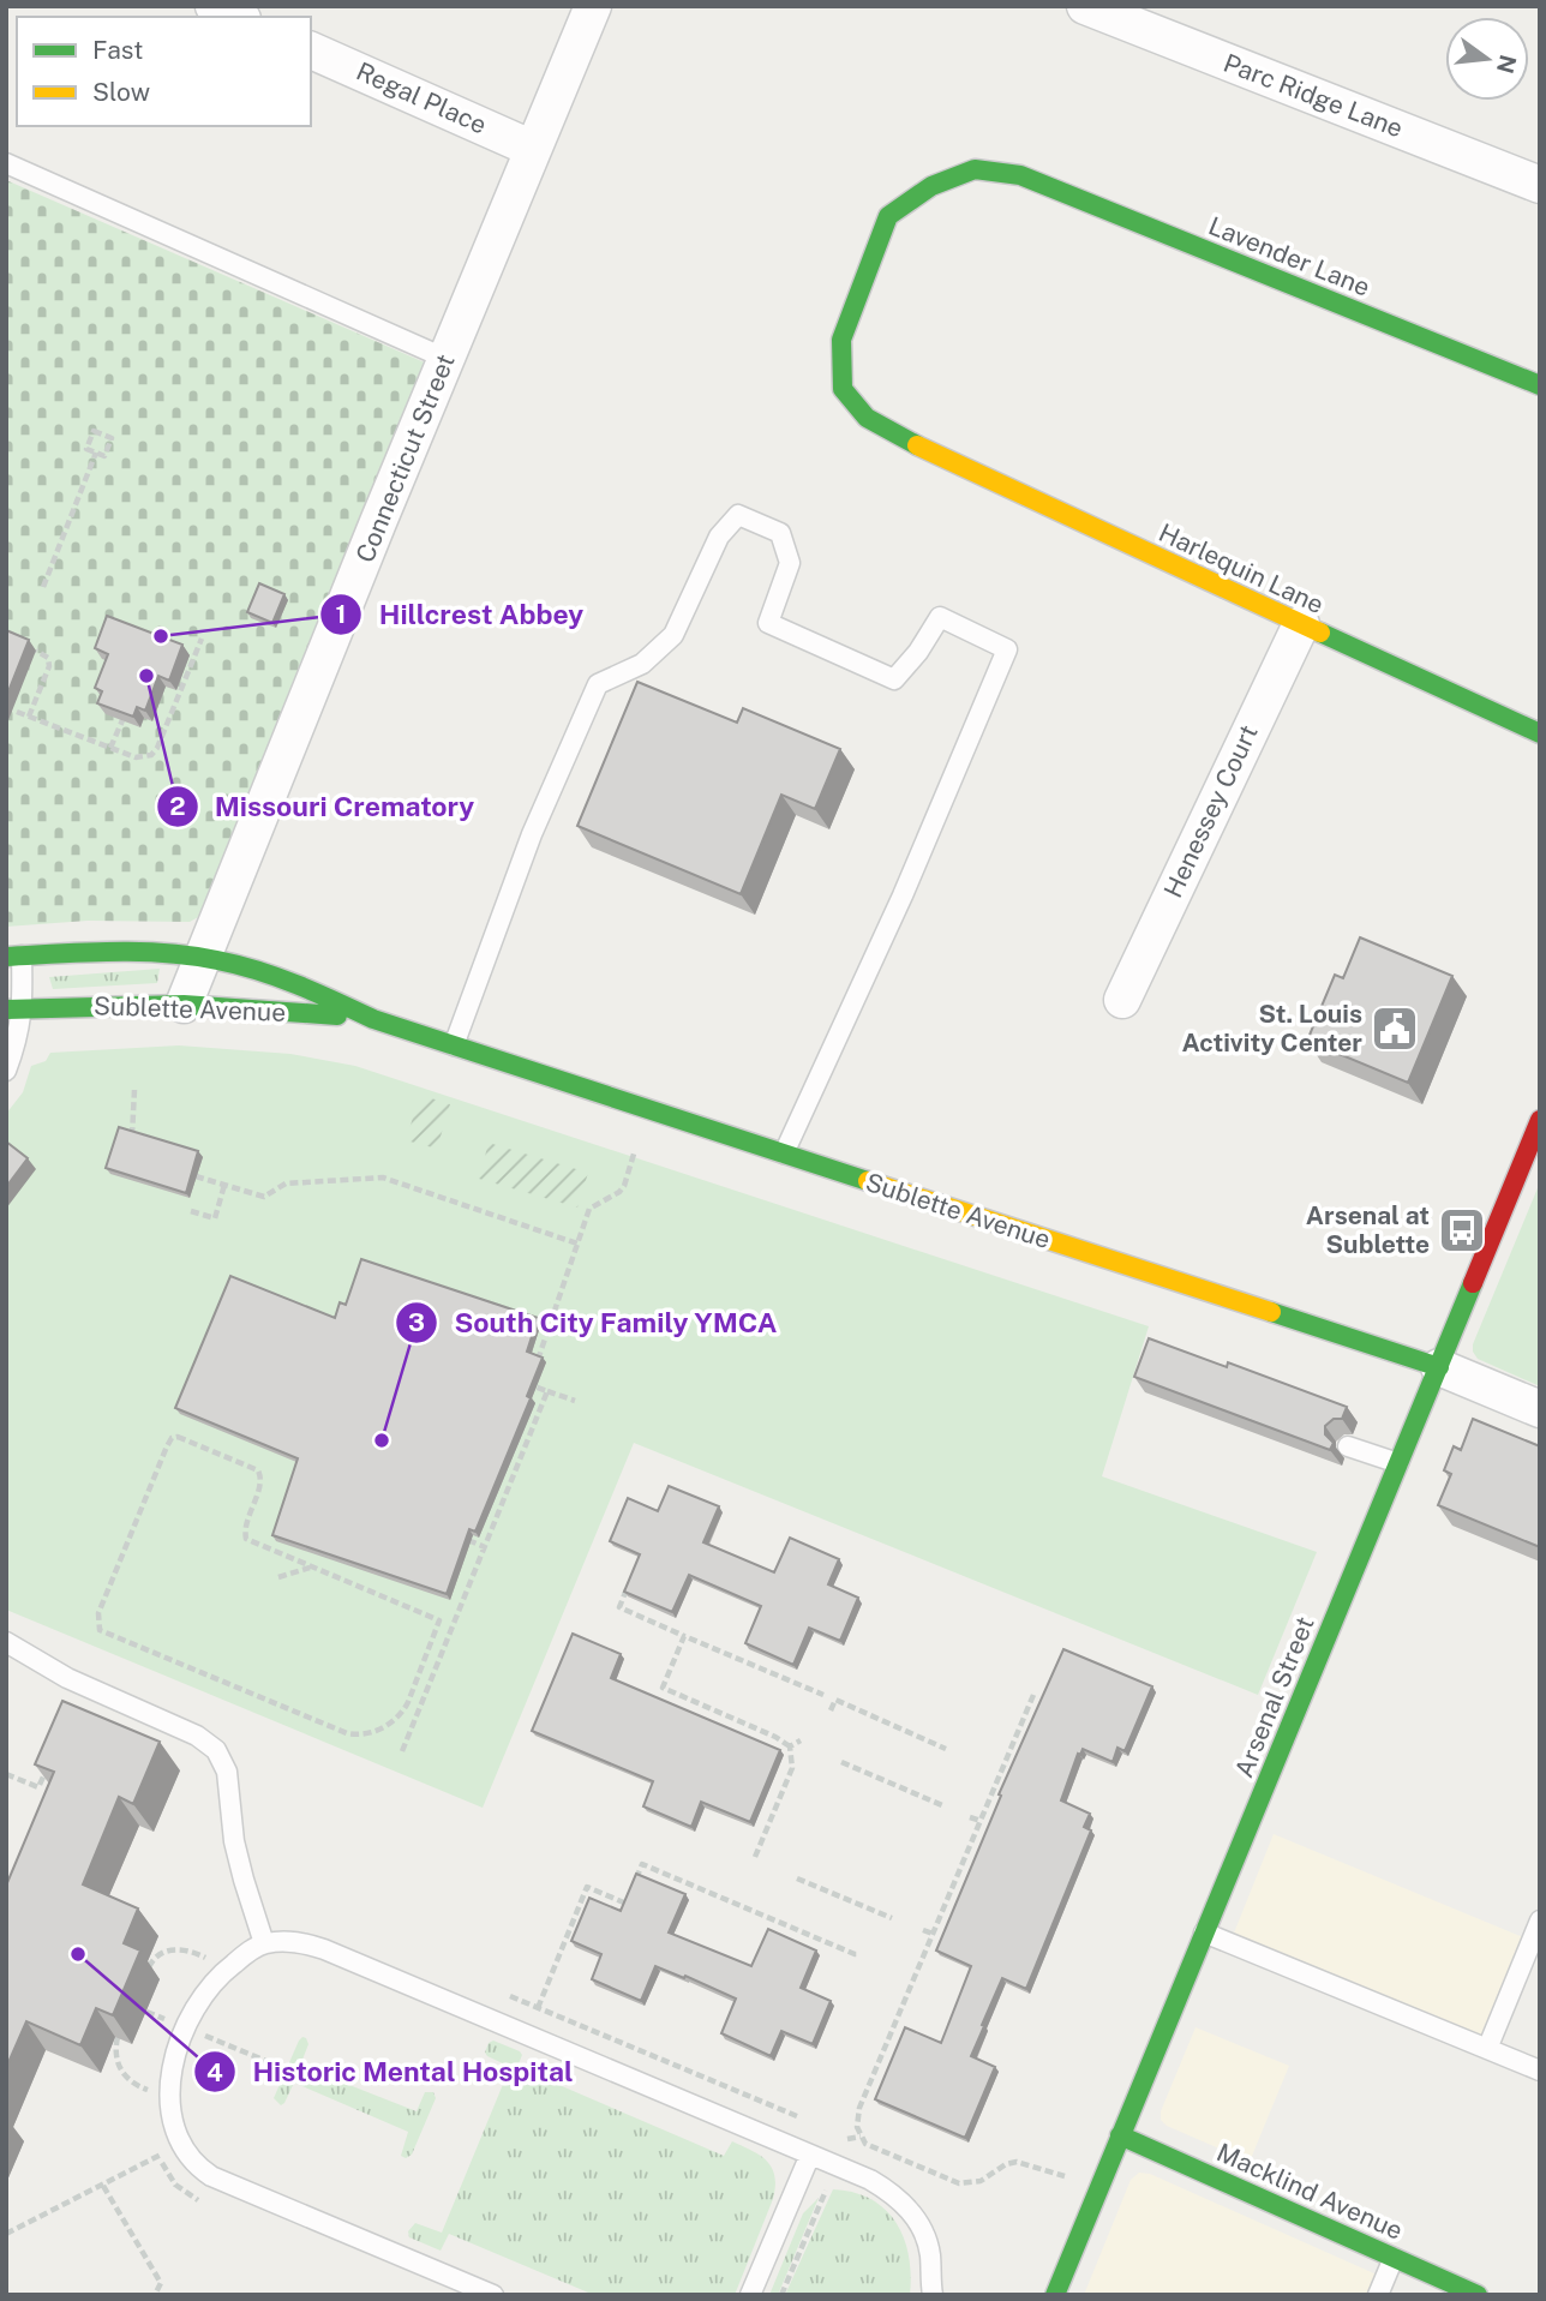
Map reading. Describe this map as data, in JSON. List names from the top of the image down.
{
  "streets": {
    "street": [
      "Parc Ridge Lane",
      "Regal Place",
      "Lavender Lane",
      "Connecticut Street",
      "Harlequin Lane",
      "Henessey Court",
      "Sublette Avenue",
      "Arsenal Street",
      "Macklind Avenue"
    ]
  },
  "crossings": [
    ["Regal Place", "Connecticut Street"],
    ["Lavender Lane", "Harlequin Lane"],
    ["Connecticut Street", "Sublette Avenue"],
    ["Harlequin Lane", "Henessey Court"],
    ["Sublette Avenue", "Arsenal Street"],
    ["Arsenal Street", "Macklind Avenue"]
  ],
  "places": {
    "other": [
      "Hillcrest Abbey",
      "Missouri Crematory",
      "South City Family YMCA",
      "Historic Mental Hospital"
    ],
    "public building": ["St. Louis Activity Center"],
    "bus stop": ["Arsenal at Sublette"]
  },
  "legend": ["Fast", "Slow"],
  "north": "right"
}
